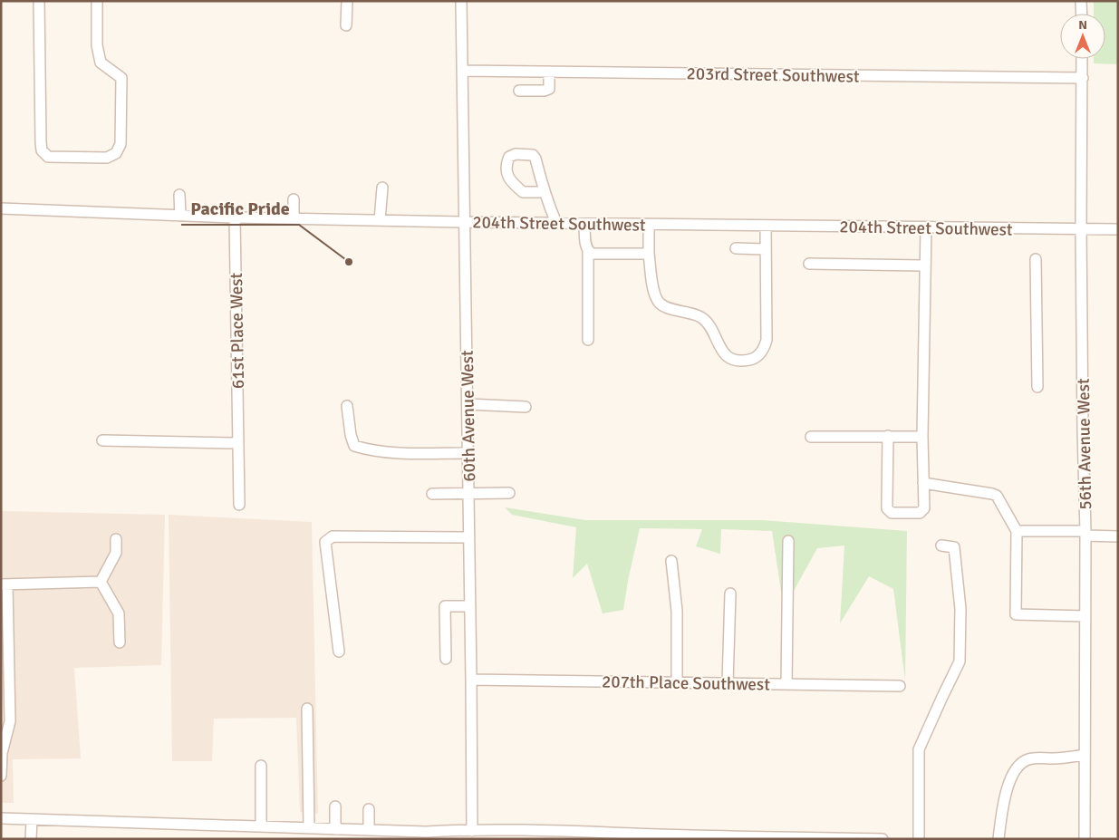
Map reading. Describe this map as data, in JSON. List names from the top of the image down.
{
  "streets": {
    "street": [
      "203rd Street Southwest",
      "204th Street Southwest",
      "61st Place West",
      "60th Avenue West",
      "56th Avenue West",
      "207th Place Southwest"
    ]
  },
  "crossings": [
    ["203rd Street Southwest", "60th Avenue West"],
    ["203rd Street Southwest", "56th Avenue West"],
    ["204th Street Southwest", "61st Place West"],
    ["204th Street Southwest", "60th Avenue West"],
    ["204th Street Southwest", "56th Avenue West"],
    ["60th Avenue West", "207th Place Southwest"]
  ],
  "places": ["Pacific Pride"],
  "north": "top"
}
